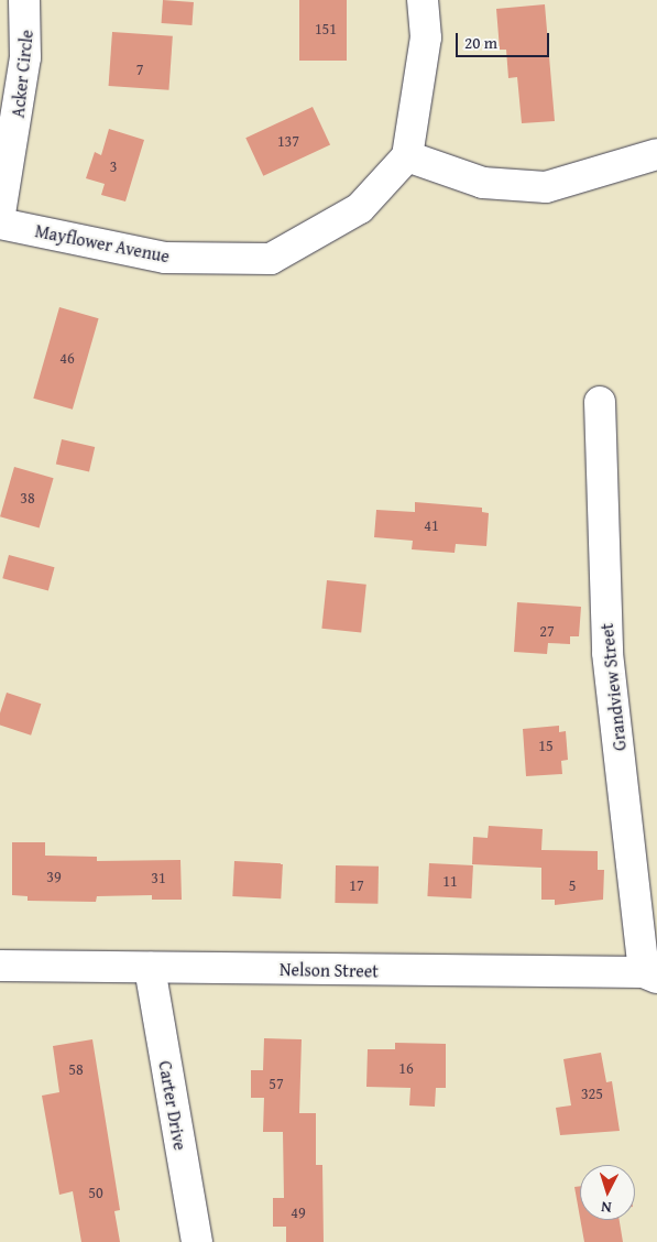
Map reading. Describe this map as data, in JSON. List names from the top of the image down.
{
  "streets": {
    "street": [
      "Acker Circle",
      "Mayflower Avenue",
      "Grandview Street",
      "Nelson Street",
      "Carter Drive"
    ]
  },
  "crossings": [
    ["Grandview Street", "Nelson Street"],
    ["Nelson Street", "Carter Drive"]
  ],
  "house_numbers": [
    "151",
    "7",
    "137",
    "3",
    "46",
    "38",
    "41",
    "27",
    "15",
    "39",
    "31",
    "11",
    "17",
    "5",
    "16",
    "58",
    "57",
    "325",
    "50",
    "49"
  ],
  "scale_bar": "20 m",
  "north": "bottom"
}
